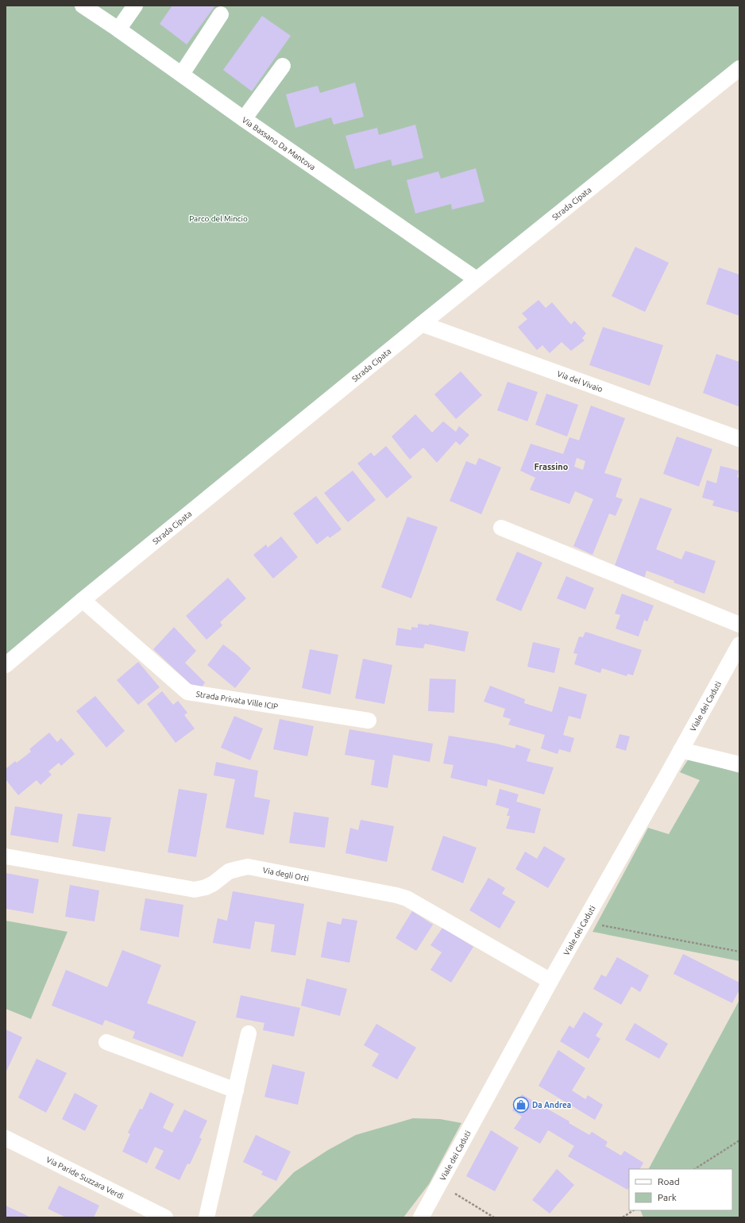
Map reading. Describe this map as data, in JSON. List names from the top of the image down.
{
  "streets": {
    "street": [
      "Via Bassano Da Mantova",
      "Strada Cipata",
      "Via del Vivaio",
      "Strada Privata Ville ICIP",
      "Viale dei Caduti",
      "Via degli Orti",
      "Via Paride Suzzara Verdi"
    ]
  },
  "crossings": [
    ["Via Bassano Da Mantova", "Strada Cipata"],
    ["Strada Cipata", "Via del Vivaio"],
    ["Strada Cipata", "Strada Privata Ville ICIP"],
    ["Viale dei Caduti", "Via degli Orti"]
  ],
  "districts": ["Frassino"],
  "parks": ["Parco del Mincio"],
  "places": {
    "shop": ["Da Andrea"]
  },
  "legend": ["Road", "Park"]
}
